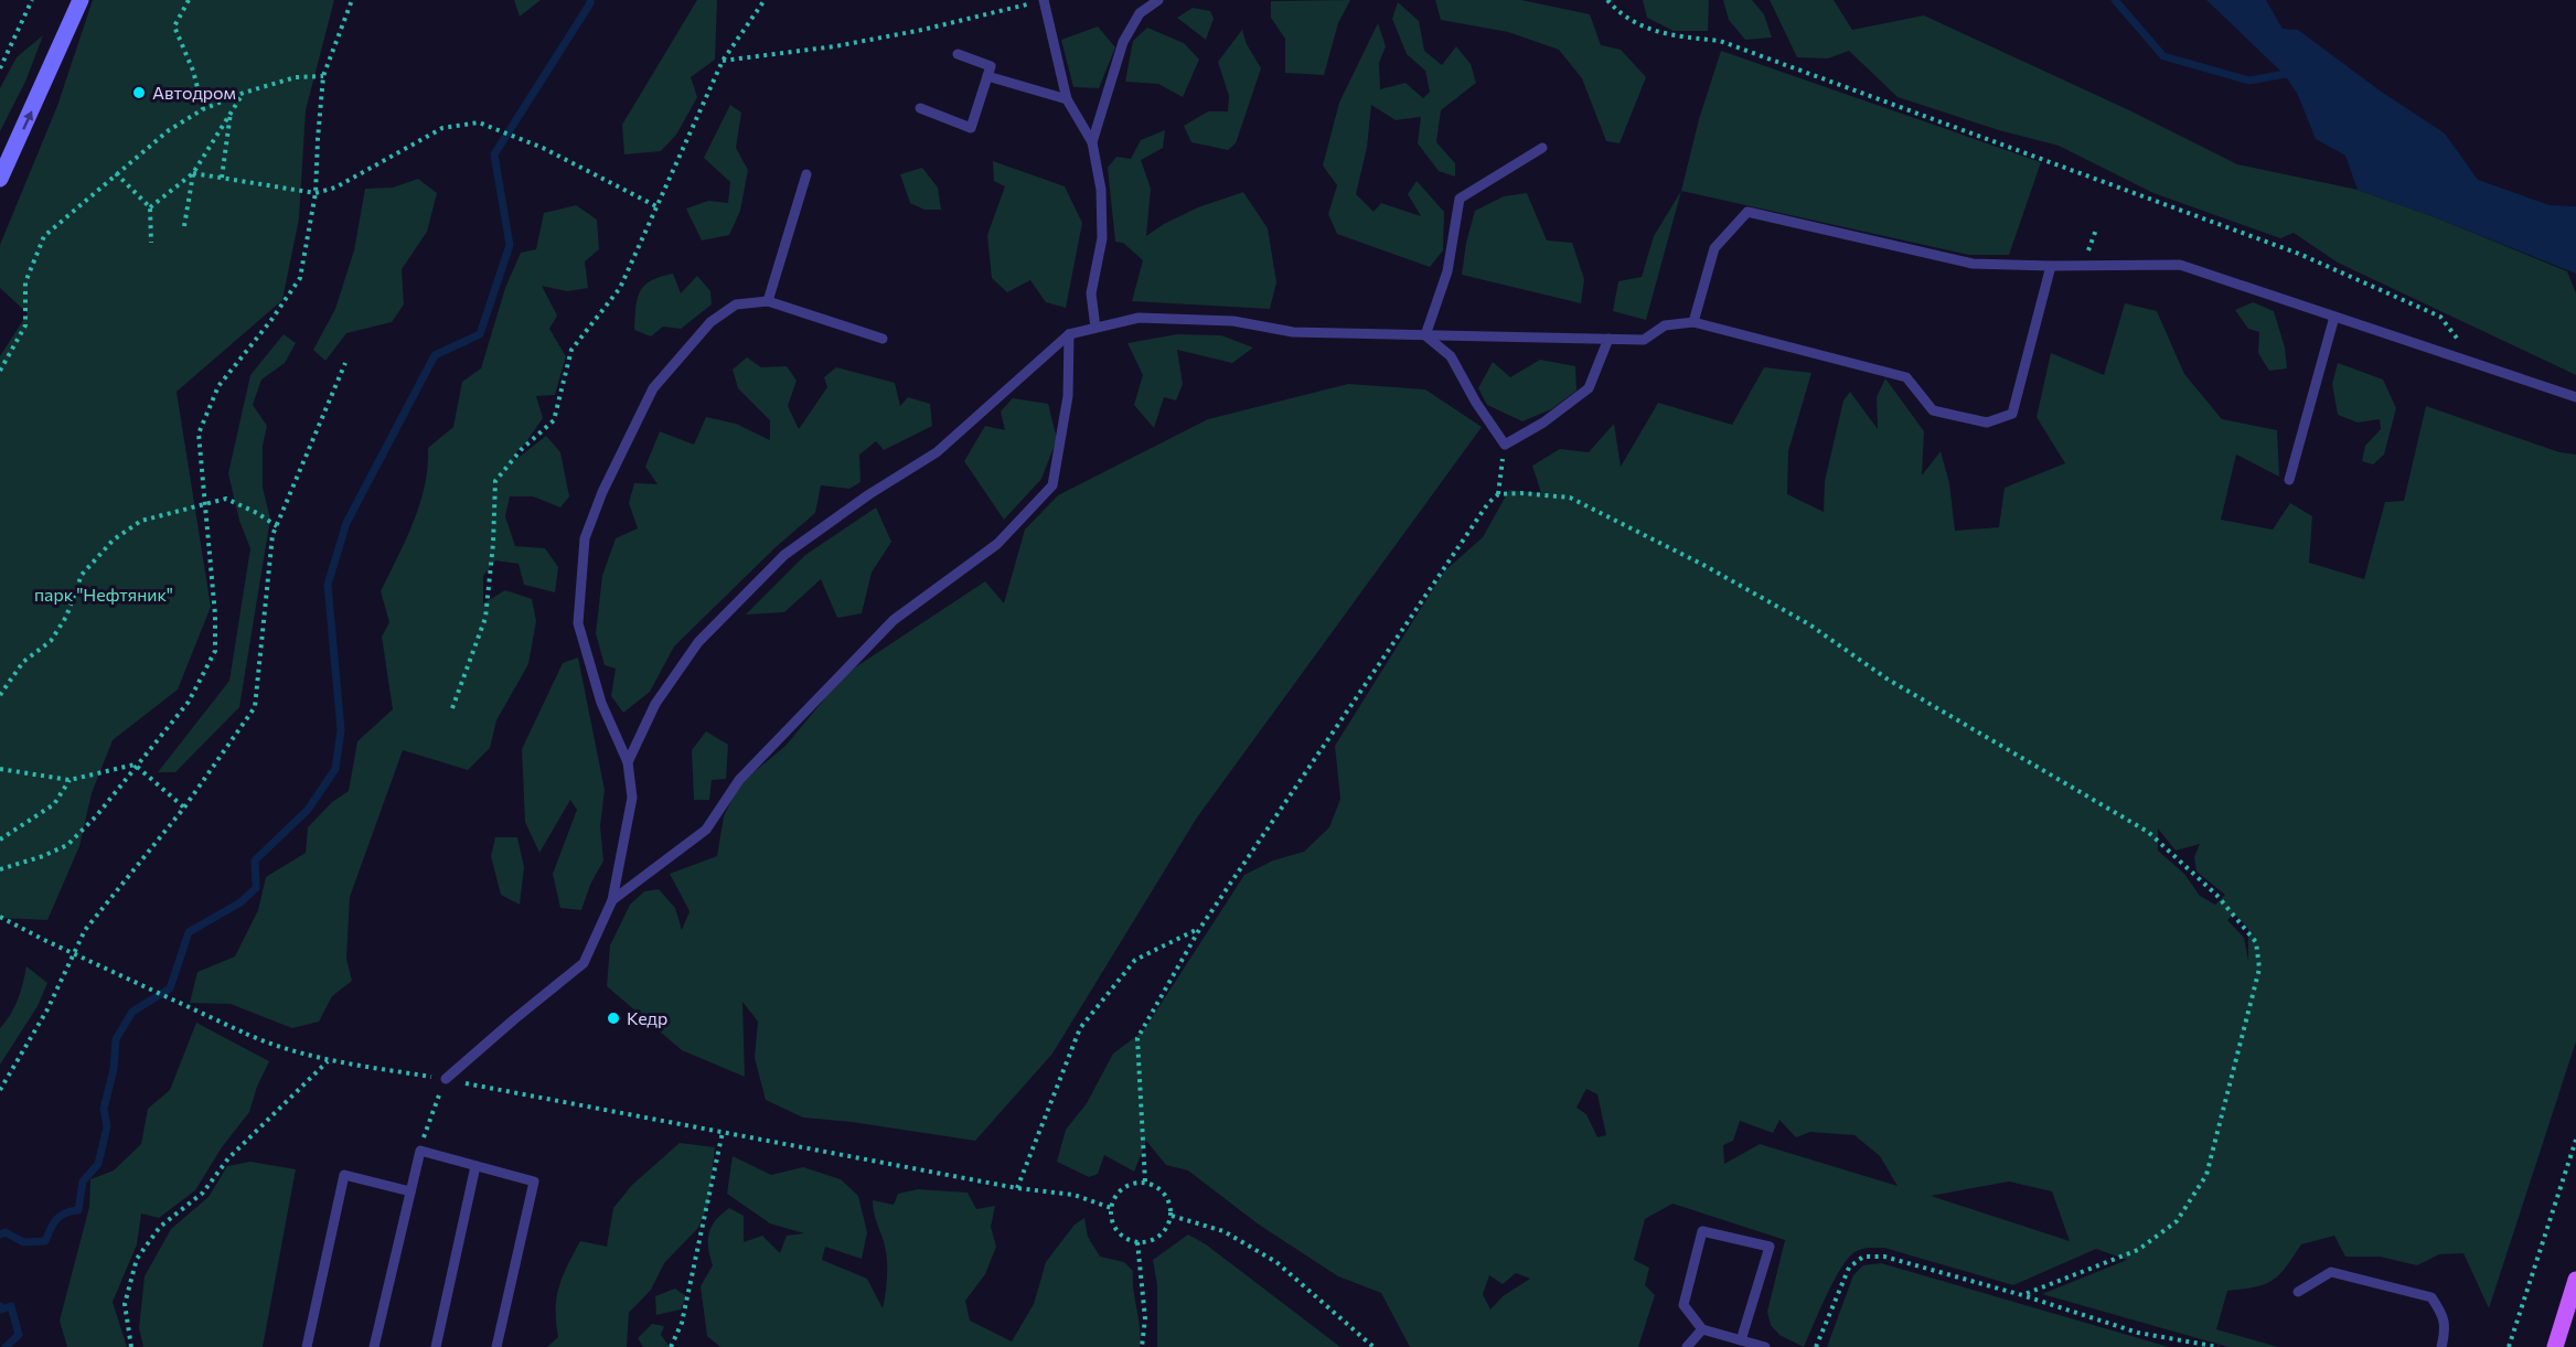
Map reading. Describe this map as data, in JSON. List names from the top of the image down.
{
  "parks": ["парк \"Нефтяник\""],
  "places": ["Автодром", "Кедр"]
}
